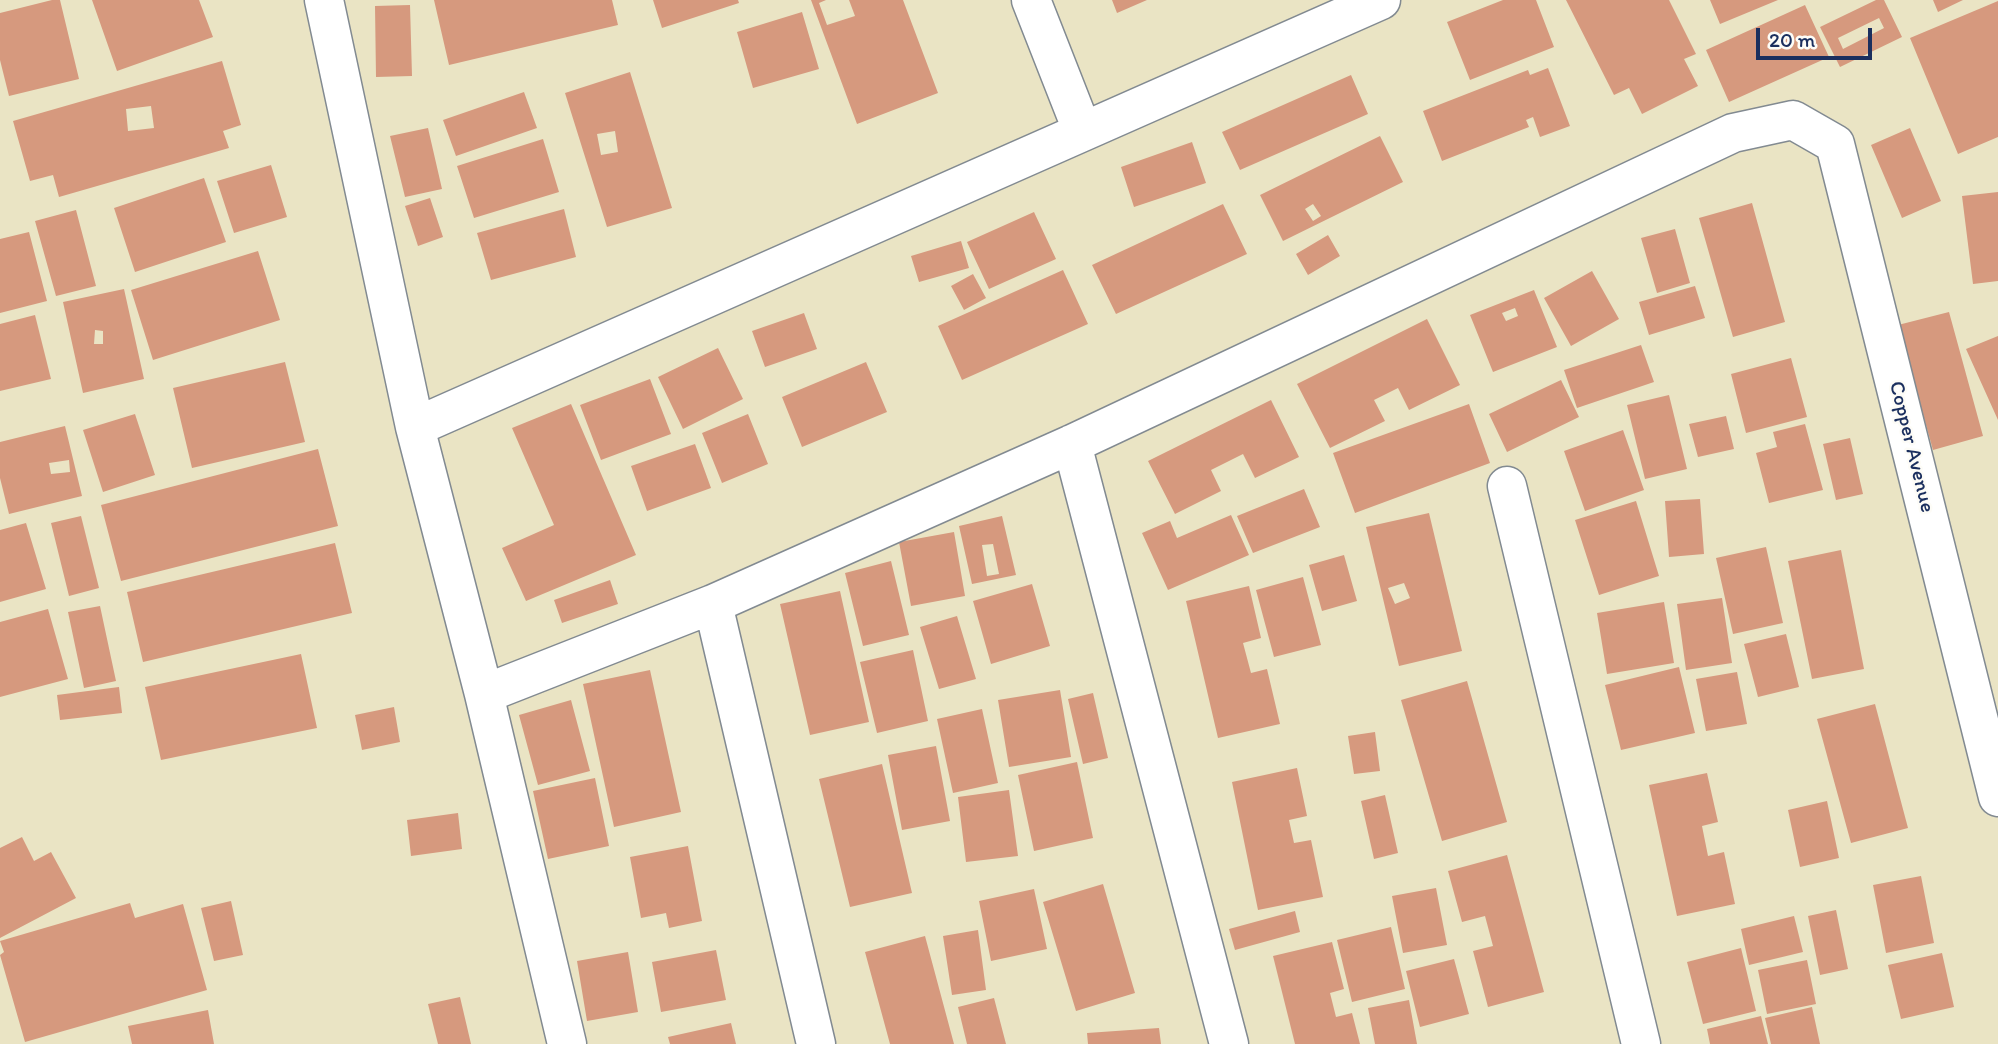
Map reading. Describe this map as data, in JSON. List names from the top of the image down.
{
  "streets": {
    "street": ["Copper Avenue"]
  },
  "scale_bar": "20 m"
}
